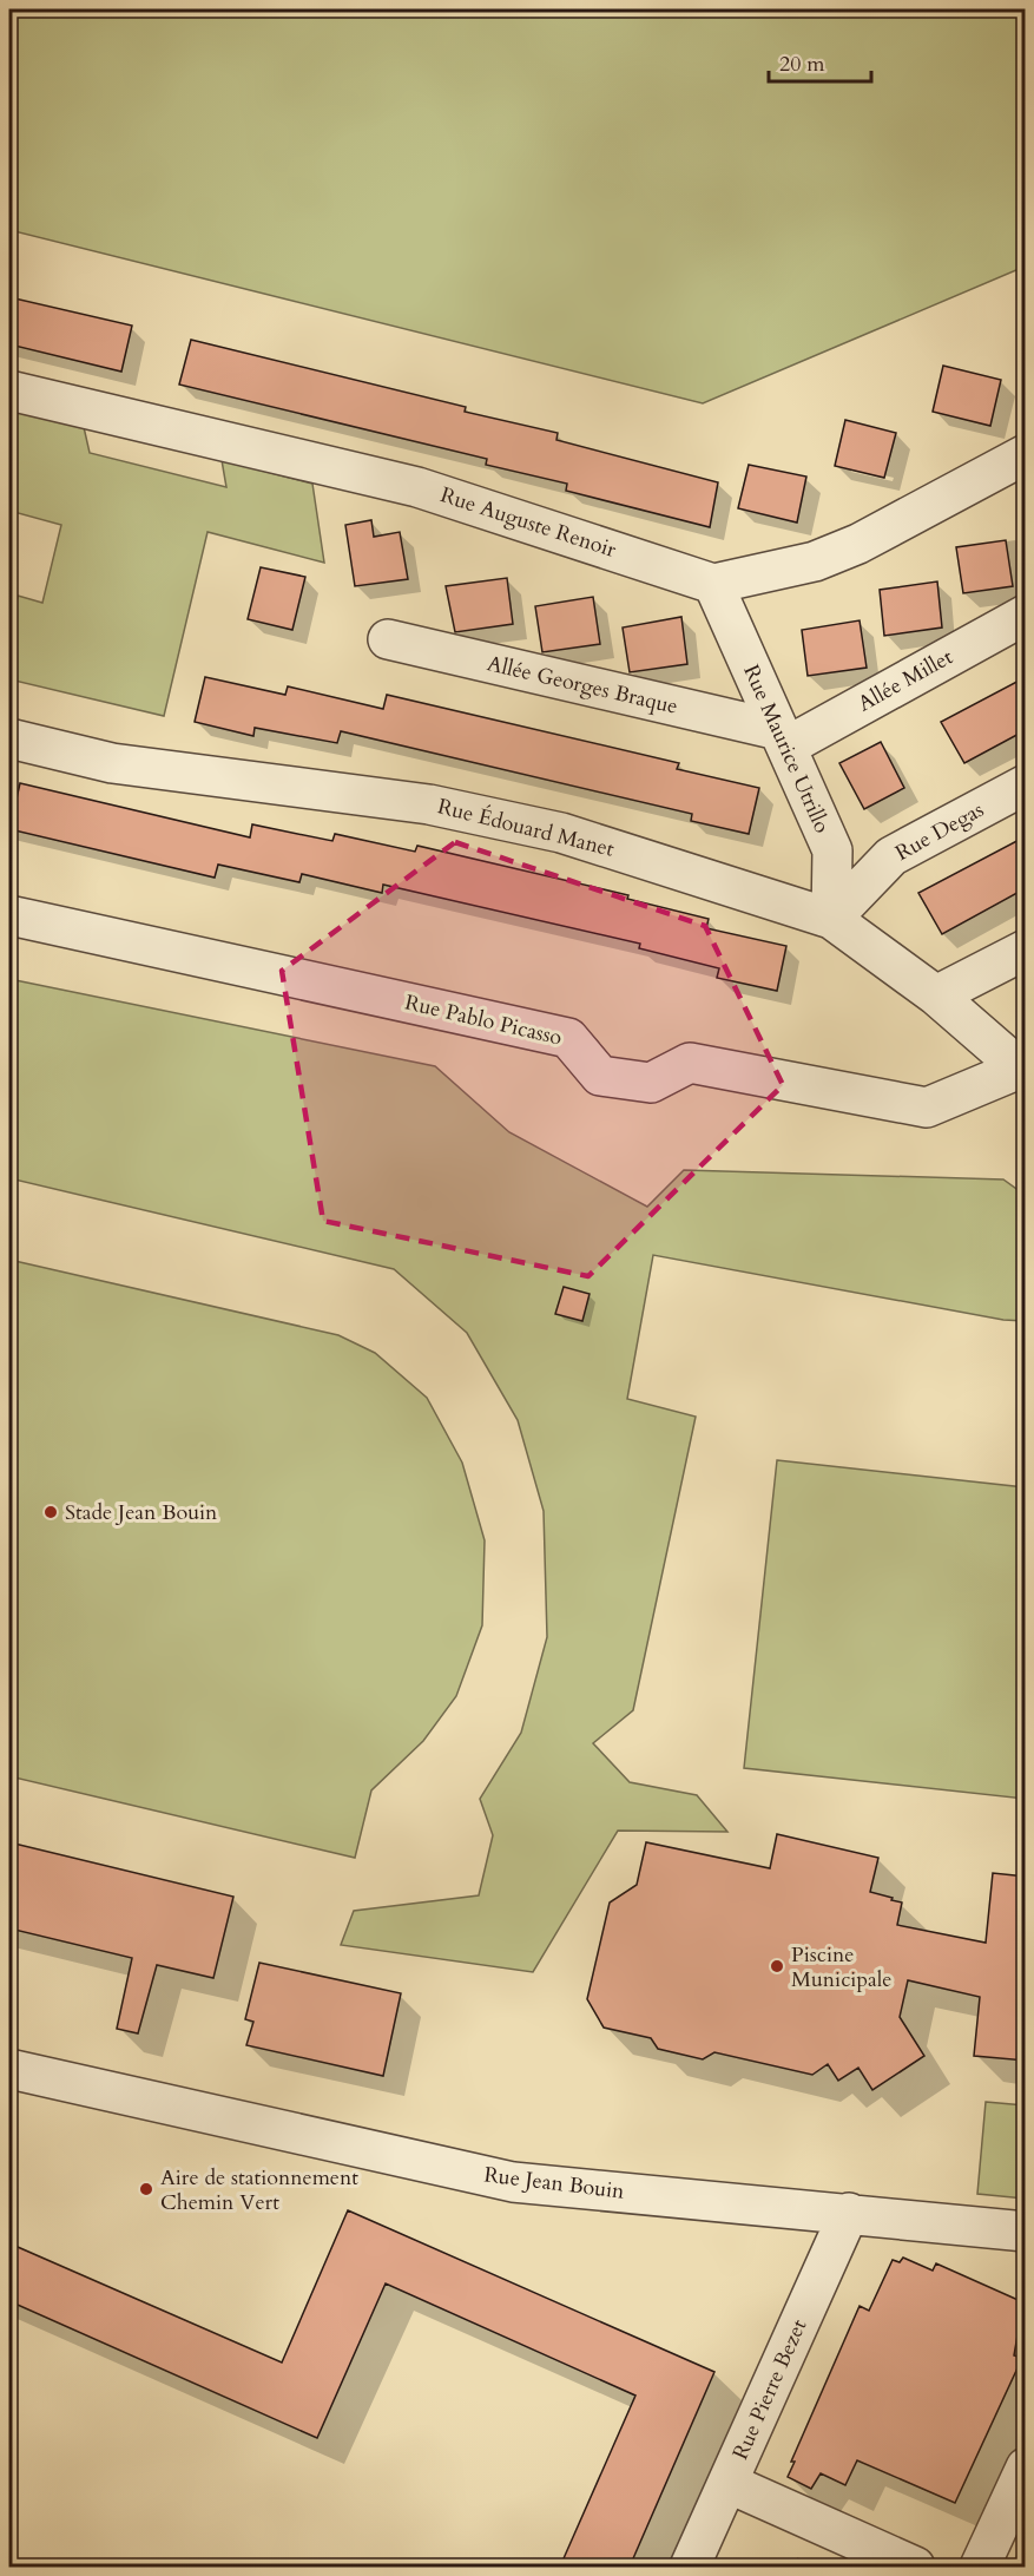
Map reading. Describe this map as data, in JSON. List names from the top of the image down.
{
  "streets": {
    "street": [
      "Rue Auguste Renoir",
      "Allée Millet",
      "Allée Georges Braque",
      "Rue Maurice Utrillo",
      "Rue Édouard Manet",
      "Rue Degas",
      "Rue Pablo Picasso",
      "Rue Jean Bouin",
      "Rue Pierre Bezet"
    ]
  },
  "crossings": [
    ["Rue Auguste Renoir", "Rue Maurice Utrillo"],
    ["Allée Millet", "Allée Georges Braque"],
    ["Allée Millet", "Rue Maurice Utrillo"],
    ["Allée Georges Braque", "Rue Maurice Utrillo"],
    ["Rue Maurice Utrillo", "Rue Édouard Manet"],
    ["Rue Maurice Utrillo", "Rue Degas"],
    ["Rue Édouard Manet", "Rue Degas"],
    ["Rue Édouard Manet", "Rue Pablo Picasso"],
    ["Rue Jean Bouin", "Rue Pierre Bezet"]
  ],
  "places": ["Stade Jean Bouin", "Piscine Municipale", "Aire de stationnement Chemin Vert"],
  "scale_bar": "20 m"
}
